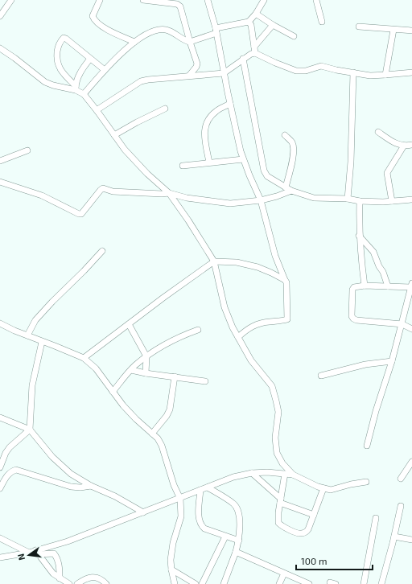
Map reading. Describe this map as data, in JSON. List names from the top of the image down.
{
  "scale_bar": "100 m",
  "north": "left"
}
